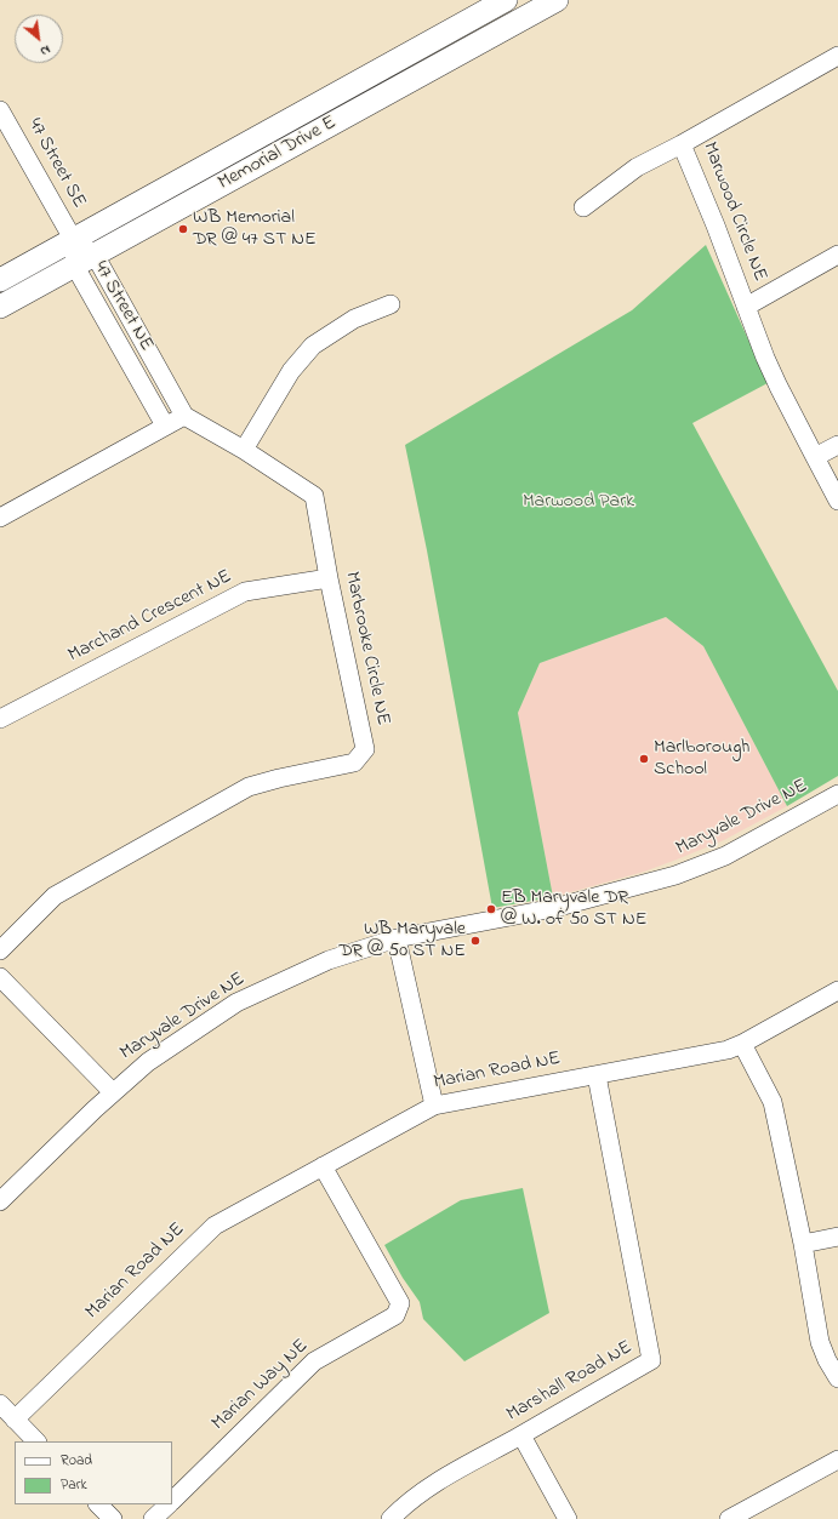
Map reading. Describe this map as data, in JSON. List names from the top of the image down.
{
  "streets": {
    "main road": ["Memorial Drive E"],
    "street": [
      "47 Street SE",
      "Marwood Circle NE",
      "47 Street NE",
      "Marchand Crescent NE",
      "Marbrooke Circle NE",
      "Maryvale Drive NE",
      "Marian Road NE",
      "Marshall Road NE",
      "Marian Way NE"
    ]
  },
  "crossings": [
    ["Memorial Drive E", "47 Street SE"],
    ["Memorial Drive E", "47 Street NE"],
    ["47 Street SE", "47 Street NE"],
    ["47 Street NE", "Marbrooke Circle NE"],
    ["Marchand Crescent NE", "Marbrooke Circle NE"],
    ["Marian Road NE", "Marshall Road NE"],
    ["Marian Road NE", "Marian Way NE"]
  ],
  "parks": ["Marwood Park"],
  "places": [
    "WB Memorial DR @ 47 ST NE",
    "Marlborough School",
    "EB Maryvale DR @ W. of 50 ST NE",
    "WB Maryvale DR @ 50 ST NE"
  ],
  "legend": ["Road", "Park"],
  "north": "bottom right"
}
